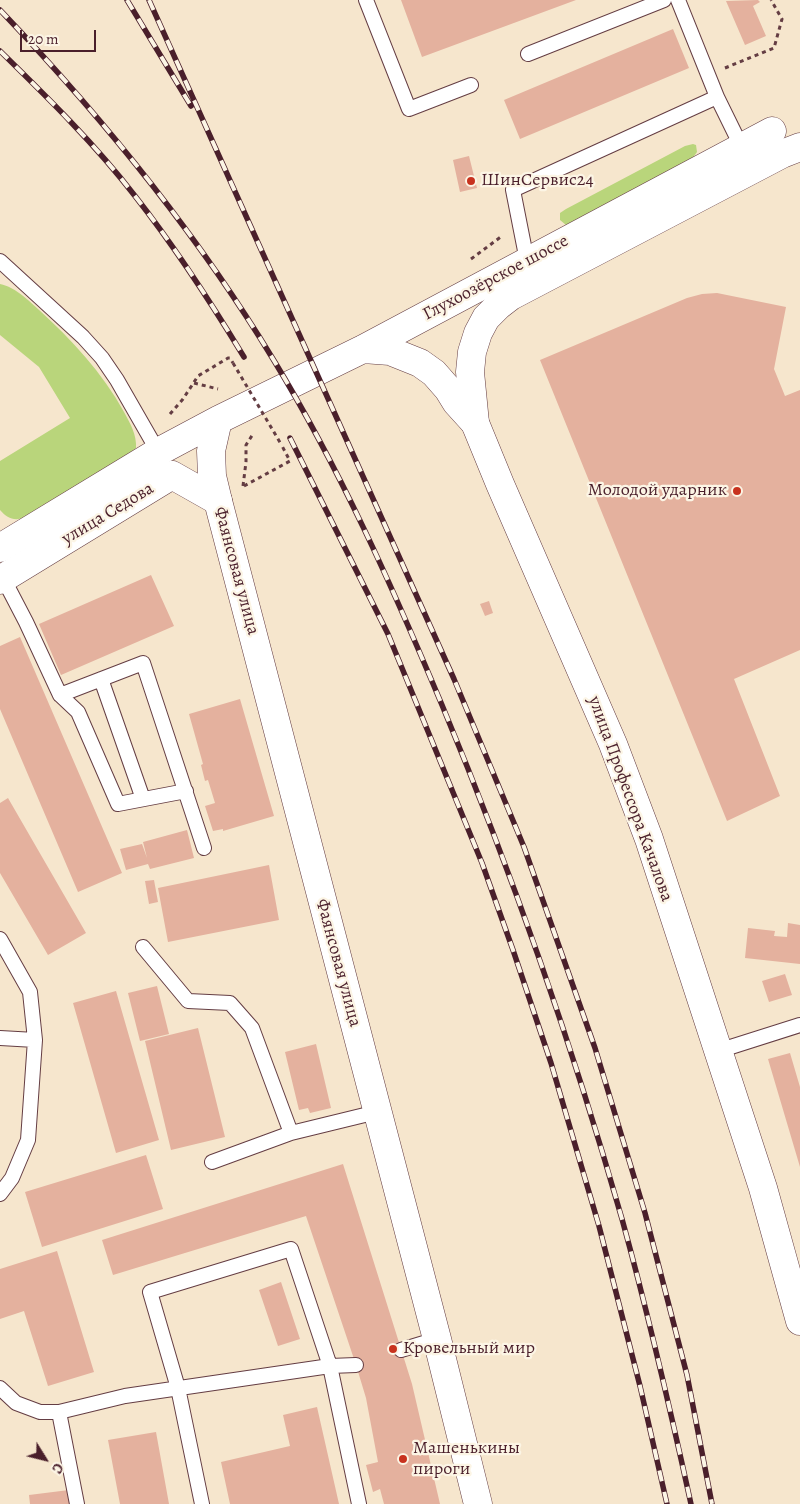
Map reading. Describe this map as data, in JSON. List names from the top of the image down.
{
  "streets": {
    "street": [
      "Глухоозёрское шоссе",
      "улица Седова",
      "Фаянсовая улица",
      "улица Профессора Качалова"
    ]
  },
  "crossings": [
    ["Глухоозёрское шоссе", "улица Седова"],
    ["Глухоозёрское шоссе", "Фаянсовая улица"],
    ["Глухоозёрское шоссе", "улица Профессора Качалова"],
    ["улица Седова", "Фаянсовая улица"]
  ],
  "places": [
    "ШинCервис24",
    "Молодой ударник",
    "Кровельный мир",
    "Машенькины пироги"
  ],
  "scale_bar": "20 m",
  "north": "bottom right"
}
